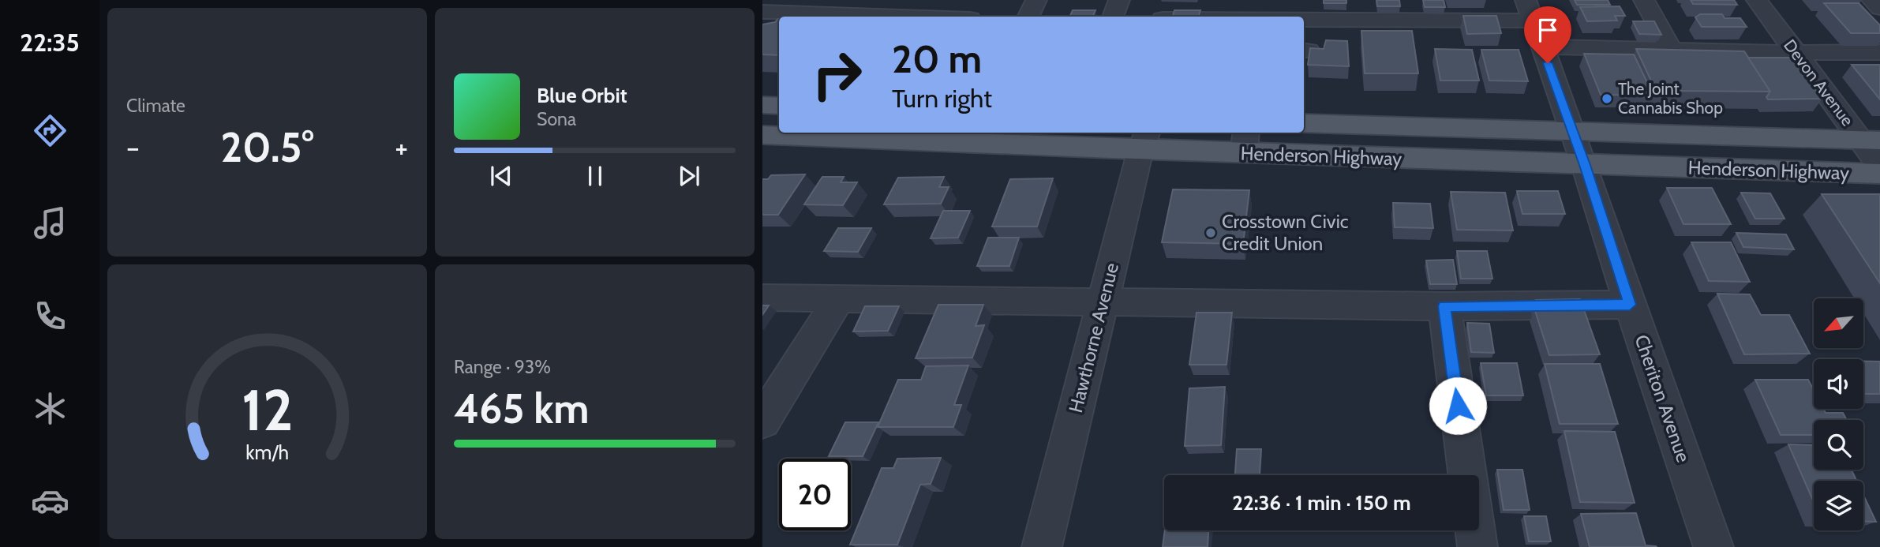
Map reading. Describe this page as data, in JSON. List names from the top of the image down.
{
  "streets": {
    "main road": ["Henderson Highway"],
    "street": ["Devon Avenue", "Hawthorne Avenue", "Cheriton Avenue"]
  },
  "crossings": [
    ["Devon Avenue", "Henderson Highway"],
    ["Henderson Highway", "Hawthorne Avenue"],
    ["Henderson Highway", "Cheriton Avenue"]
  ],
  "places": ["The Joint Cannabis Shop", "Crosstown Civic Credit Union"],
  "north": "bottom left",
  "page": {
    "tabs": "22:35",
    "tile": [
      "Climate",
      ["Range · 93%", "465 km"]
    ],
    "turn": ["20 m", "Turn right"],
    "song": ["Blue Orbit", "Sona"],
    "heat": ["−", "20.5°", "+"],
    "limit": "20",
    "trip": "22:36 · 1 min · 150 m",
    "gauge": ["12", "km/h"]
  }
}
